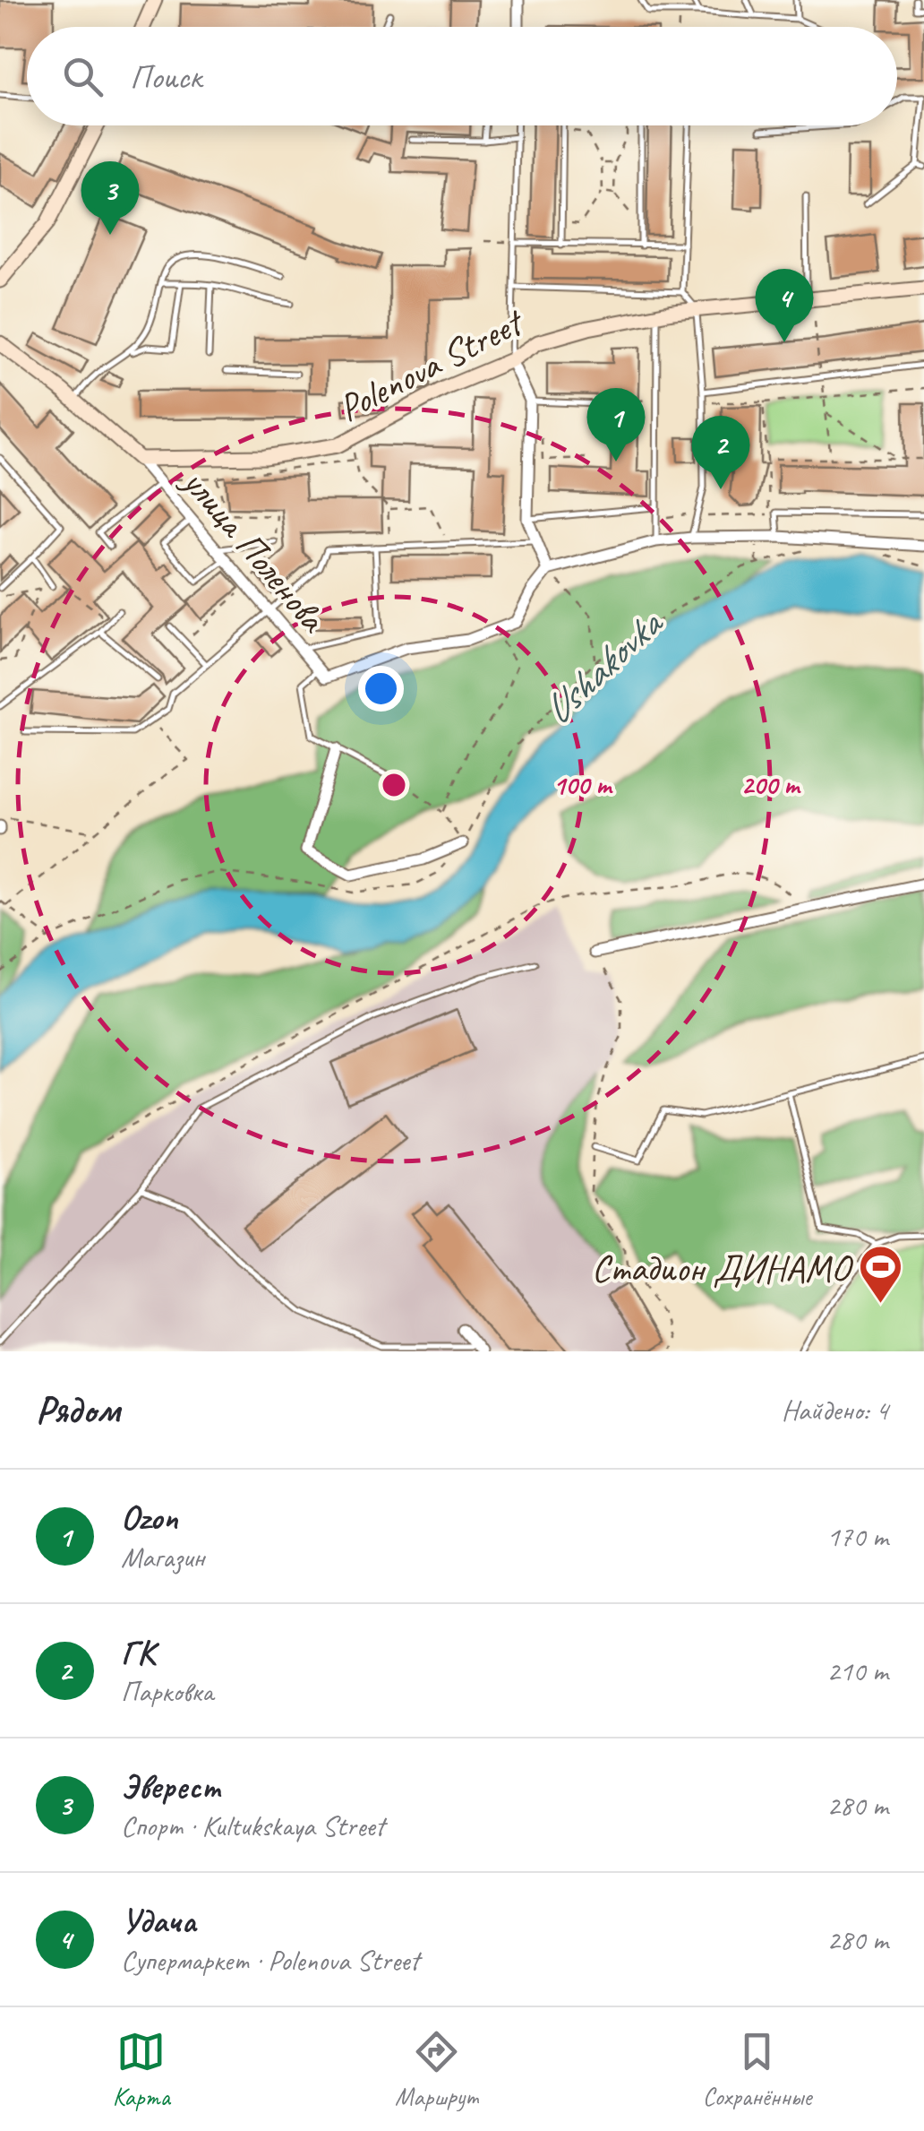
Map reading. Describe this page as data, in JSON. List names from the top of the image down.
{
  "streets": {
    "street": ["Polenova Street", "улица Поленова"]
  },
  "crossings": [
    ["Polenova Street", "улица Поленова"]
  ],
  "water": ["Ushakovka"],
  "places": {
    "sports": ["Стадион ДИНАМО"]
  },
  "page": {
    "search": "Поиск",
    "pins": [
      "3",
      "4",
      "1",
      "2"
    ],
    "heading": ["Рядом", "Найдено: 4"],
    "list": [
      {
        "mark": "1",
        "name": "Ozon",
        "note": "Магазин",
        "value": "170 m"
      },
      {
        "mark": "2",
        "name": "ГК",
        "note": "Парковка",
        "value": "210 m"
      },
      {
        "mark": "3",
        "name": "Эверест",
        "note": "Спорт · Kultukskaya Street",
        "value": "280 m"
      },
      {
        "mark": "4",
        "name": "Удача",
        "note": "Супермаркет · Polenova Street",
        "value": "280 m"
      }
    ],
    "nav": ["Карта", "Маршрут", "Сохранённые"]
  },
  "rings": ["100 m", "200 m"]
}
